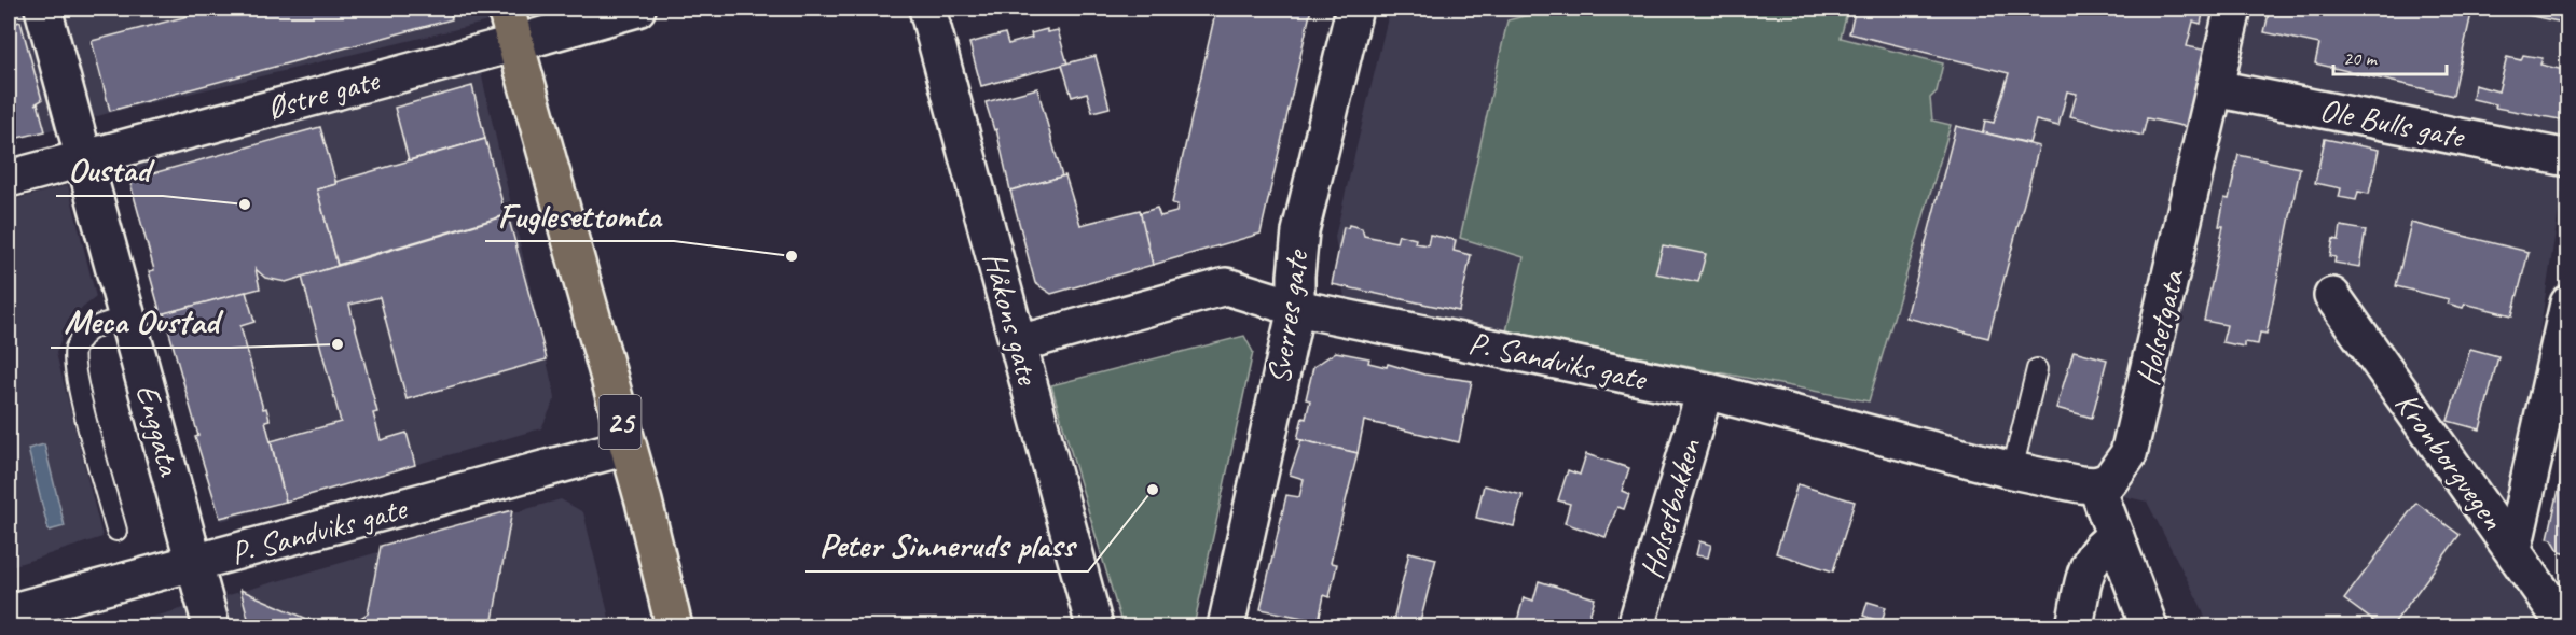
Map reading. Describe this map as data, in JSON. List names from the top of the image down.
{
  "streets": {
    "highway": ["25"],
    "street": [
      "Østre gate",
      "Ole Bulls gate",
      "Håkons gate",
      "Sverres gate",
      "Holsetgata",
      "P. Sandviks gate",
      "Enggata",
      "Kronborgvegen",
      "Holsetbakken"
    ]
  },
  "crossings": [
    ["Østre gate", "25"],
    ["Østre gate", "Enggata"],
    ["Ole Bulls gate", "Holsetgata"],
    ["Håkons gate", "P. Sandviks gate"],
    ["Sverres gate", "P. Sandviks gate"],
    ["Holsetgata", "P. Sandviks gate"],
    ["P. Sandviks gate", "25"],
    ["P. Sandviks gate", "Enggata"],
    ["P. Sandviks gate", "Holsetbakken"]
  ],
  "places": [
    "Oustad",
    "Fuglesettomta",
    "Meca Oustad",
    "Peter Sinneruds plass"
  ],
  "scale_bar": "20 m"
}
